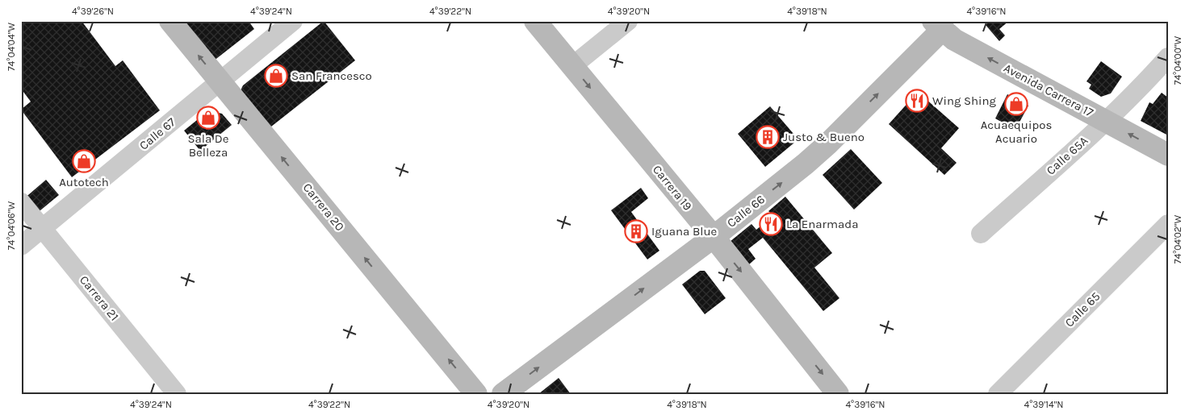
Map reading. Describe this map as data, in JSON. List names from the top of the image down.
{
  "streets": {
    "street": [
      "Avenida Carrera 17",
      "Calle 67",
      "Calle 65A",
      "Carrera 19",
      "Carrera 20",
      "Calle 66",
      "Carrera 21",
      "Calle 65"
    ]
  },
  "crossings": [
    ["Avenida Carrera 17", "Calle 65A"],
    ["Avenida Carrera 17", "Calle 66"],
    ["Calle 67", "Carrera 20"],
    ["Calle 67", "Carrera 21"],
    ["Carrera 19", "Calle 66"]
  ],
  "one_way": [
    "Avenida Carrera 17",
    "Carrera 19",
    "Carrera 20",
    "Calle 66"
  ],
  "places": {
    "shop": [
      "San Francesco",
      "Acuaequipos Acuario",
      "Sala De Belleza",
      "Autotech"
    ],
    "restaurant": ["Wing Shing", "La Enarmada"],
    "building": ["Justo & Bueno", "Iguana Blue"]
  },
  "coordinates": [
    "4°39'26\"N",
    "4°39'24\"N",
    "4°39'22\"N",
    "4°39'20\"N",
    "4°39'18\"N",
    "4°39'16\"N",
    "74°04'04\"W",
    "74°04'00\"W",
    "74°04'06\"W",
    "74°04'02\"W",
    "4°39'14\"N"
  ]
}
